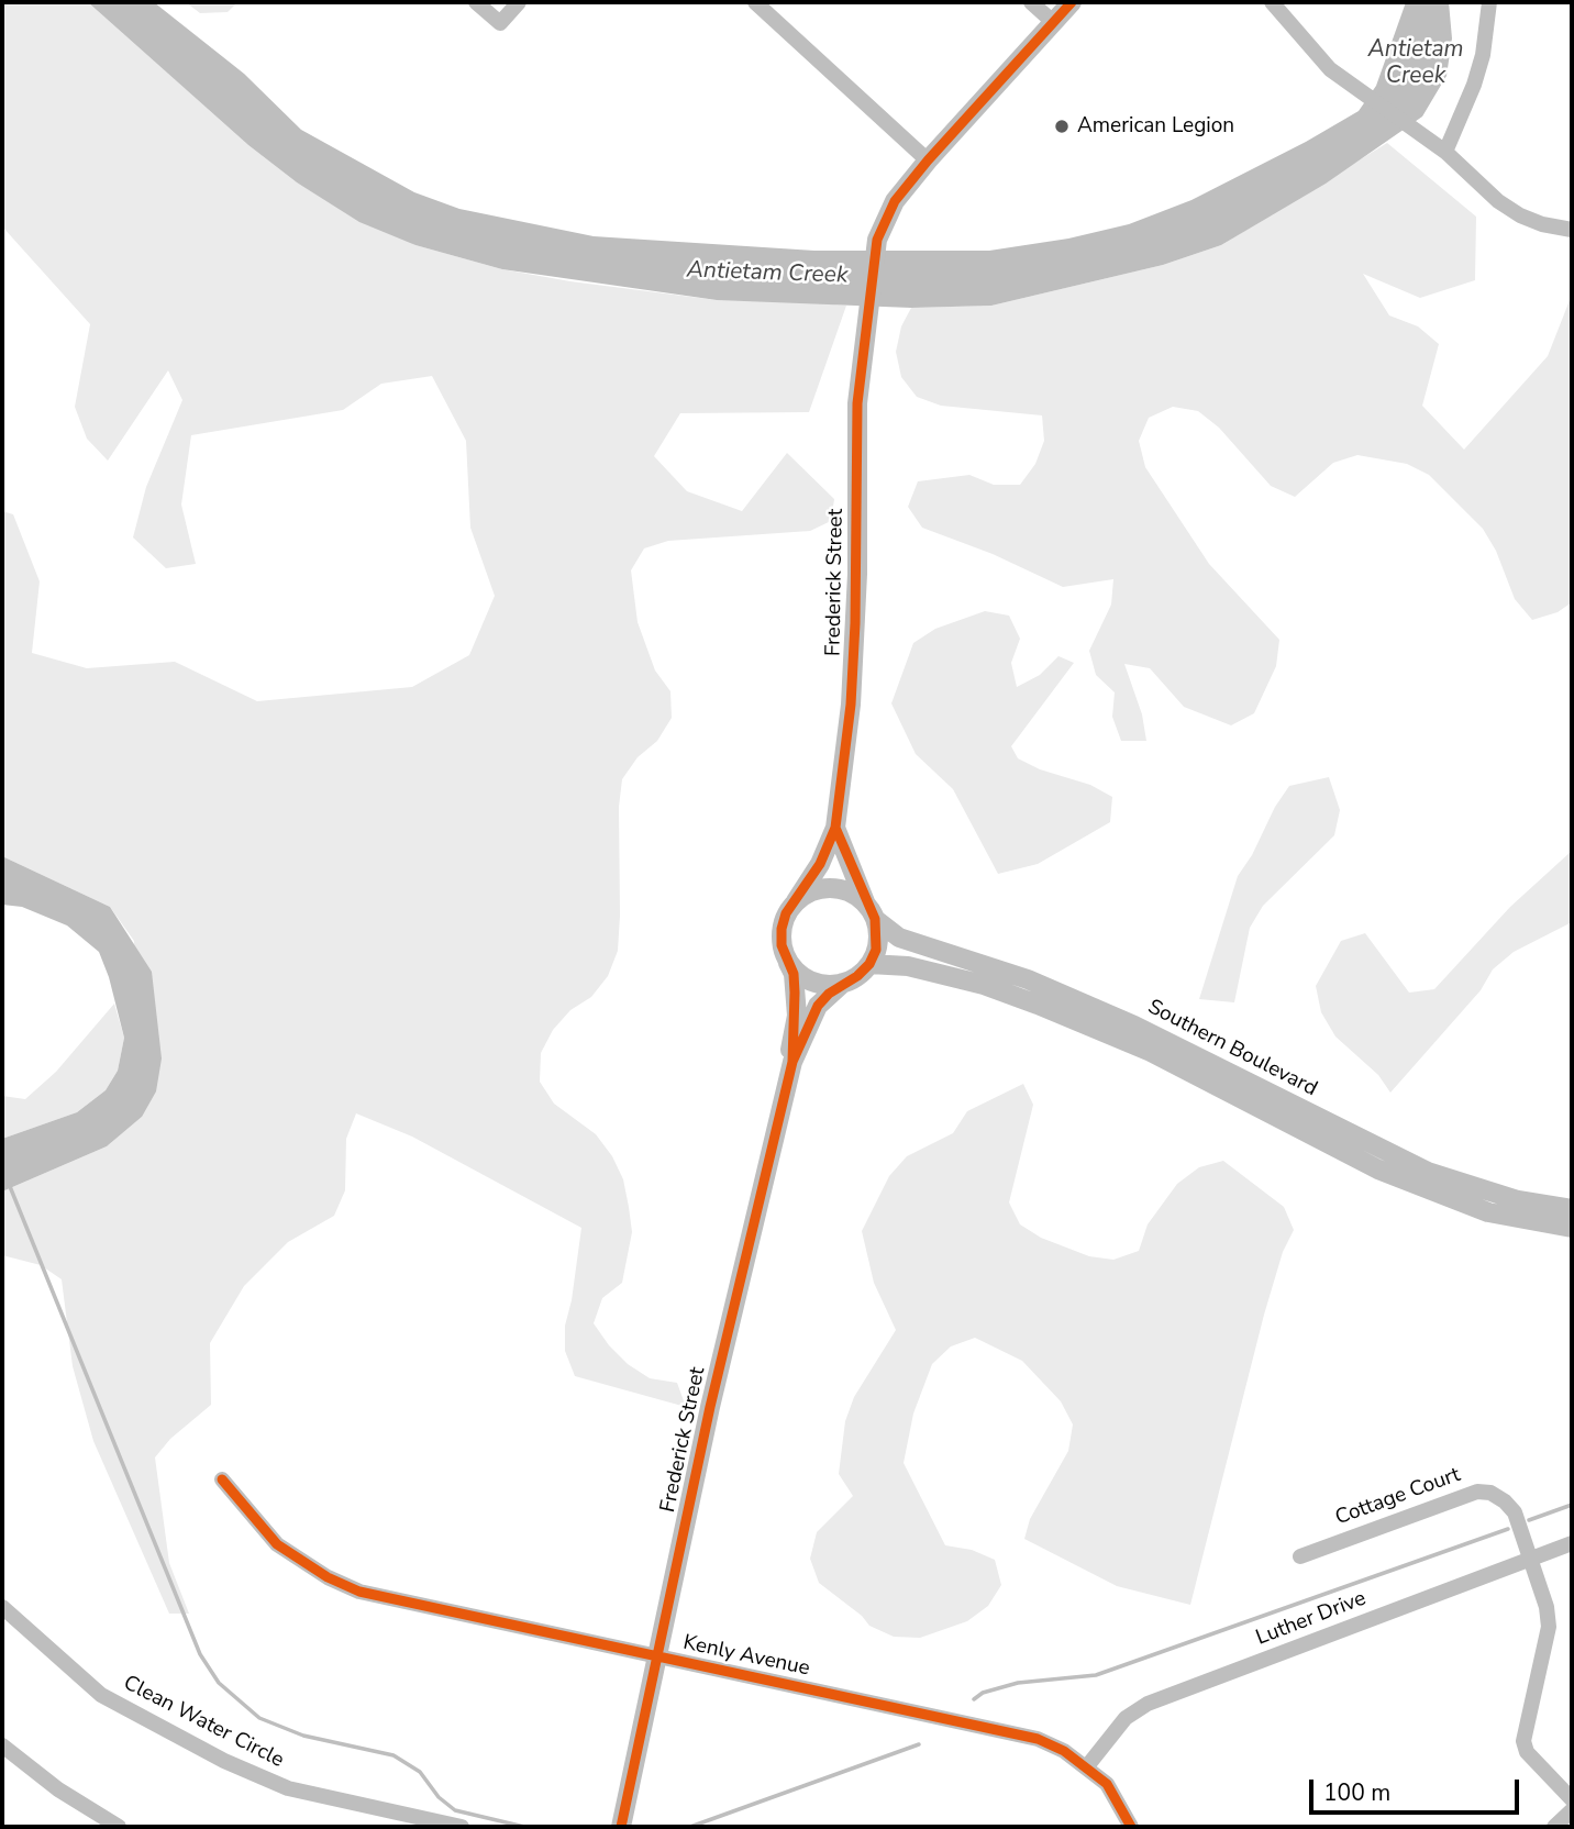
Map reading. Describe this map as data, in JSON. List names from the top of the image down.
{
  "streets": {
    "main road": ["Frederick Street", "Southern Boulevard"],
    "street": [
      "Cottage Court",
      "Luther Drive",
      "Kenly Avenue",
      "Clean Water Circle"
    ]
  },
  "crossings": [
    ["Frederick Street", "Southern Boulevard"],
    ["Frederick Street", "Kenly Avenue"],
    ["Cottage Court", "Luther Drive"],
    ["Luther Drive", "Kenly Avenue"]
  ],
  "water": ["Antietam Creek"],
  "places": ["American Legion"],
  "scale_bar": "100 m"
}
